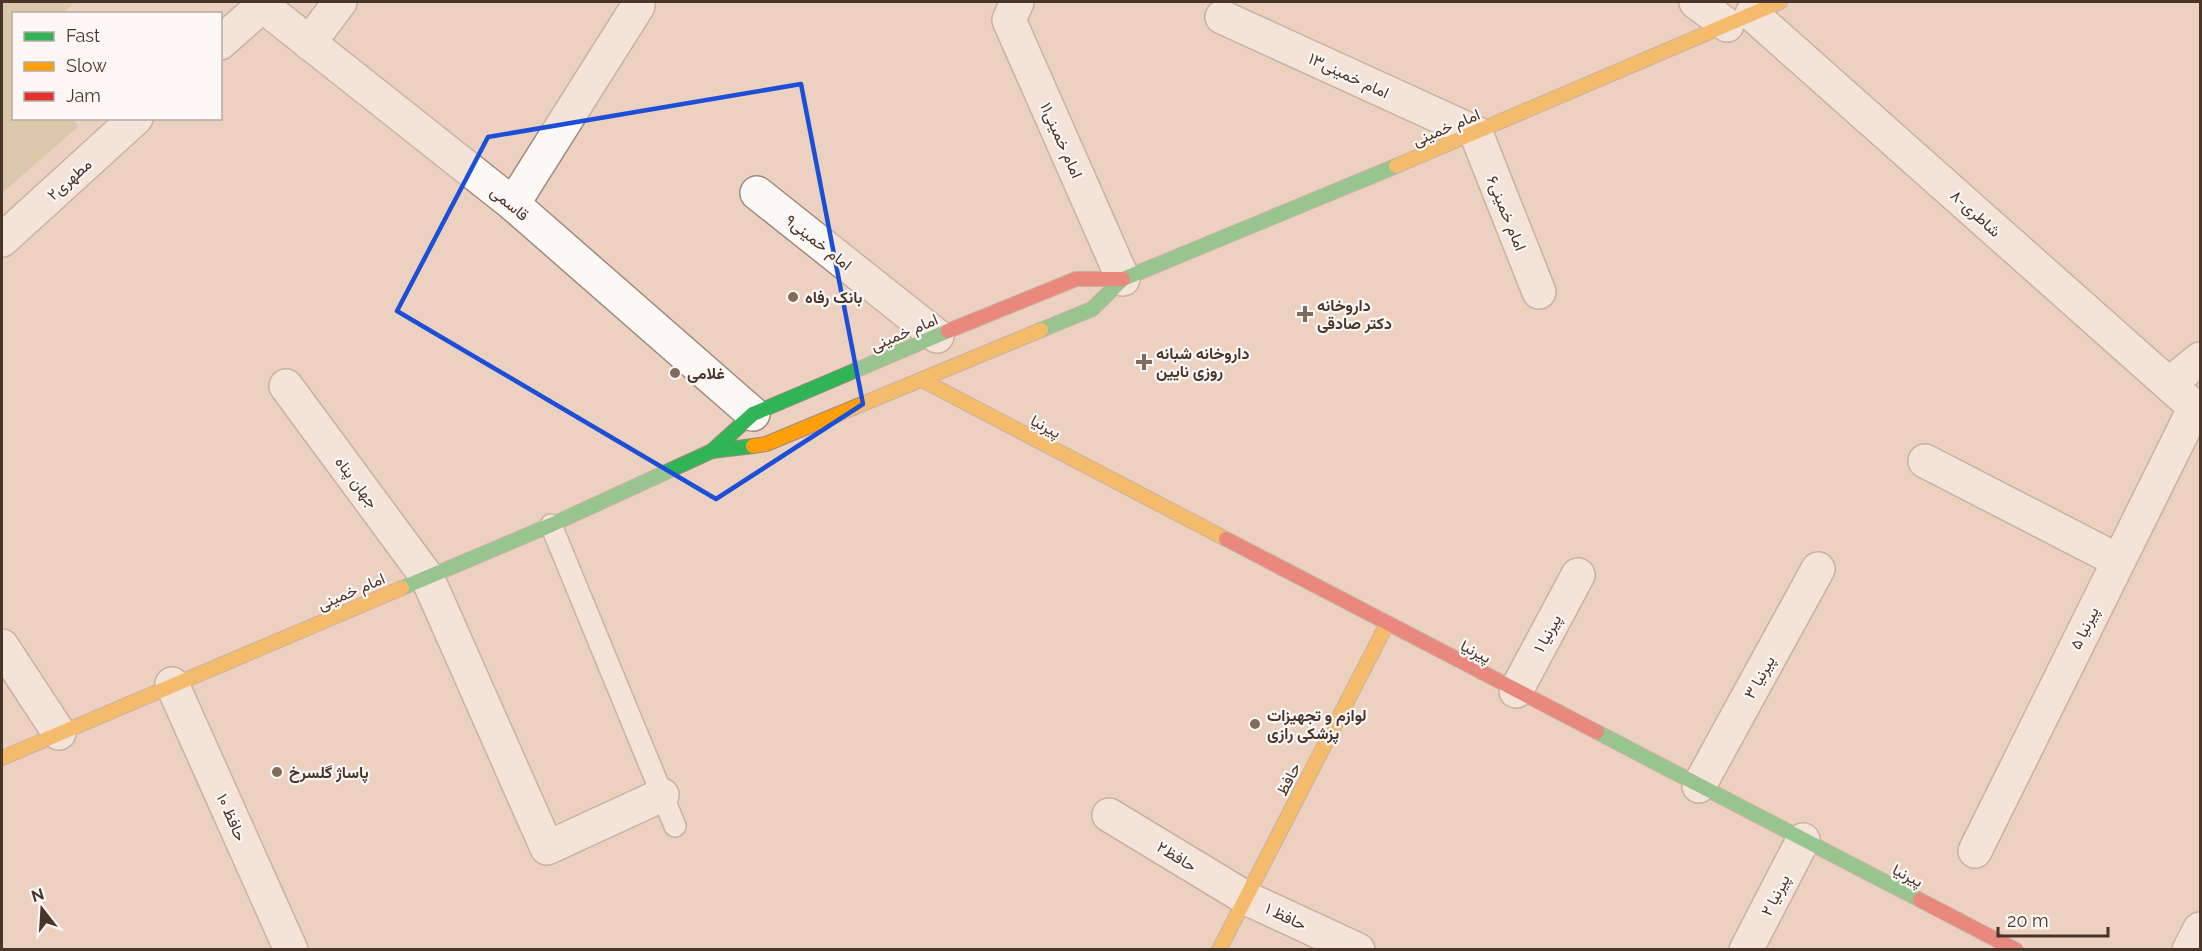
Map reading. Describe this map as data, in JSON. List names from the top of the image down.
{
  "streets": {
    "main road": ["امام خمینی", "پیرنیا", "حافظ"],
    "street": [
      "امام خمینی۱۳",
      "امام خمینی۱۱",
      "مطهری۲",
      "قاسمی",
      "امام خمینی۶",
      "۸-شاطری",
      "امام خمینی۹",
      "جهان پناه",
      "پیرنیا ۵",
      "پیرنیا ۱",
      "پیرنیا ۳",
      "حافظ ۱۰",
      "حافظ۲",
      "پیرنیا ۲",
      "حافظ ۱"
    ]
  },
  "crossings": [
    ["امام خمینی۱۳", "امام خمینی"],
    ["امام خمینی۱۳", "امام خمینی۶"],
    ["امام خمینی", "امام خمینی۱۱"],
    ["امام خمینی", "قاسمی"],
    ["امام خمینی", "امام خمینی۶"],
    ["امام خمینی", "۸-شاطری"],
    ["امام خمینی", "امام خمینی۹"],
    ["امام خمینی", "پیرنیا"],
    ["امام خمینی", "جهان پناه"],
    ["امام خمینی", "حافظ ۱۰"],
    ["۸-شاطری", "پیرنیا ۵"],
    ["پیرنیا", "پیرنیا ۱"],
    ["پیرنیا", "پیرنیا ۳"],
    ["پیرنیا", "حافظ"],
    ["پیرنیا", "پیرنیا ۲"],
    ["حافظ", "حافظ۲"],
    ["حافظ", "حافظ ۱"],
    ["حافظ۲", "حافظ ۱"]
  ],
  "places": {
    "other": [
      "بانک رفاه",
      "غلامی",
      "لوازم و تجهیزات پزشکی رازی",
      "پاساژ گلسرخ"
    ],
    "health": ["داروخانه دکتر صادقی", "داروخانه شبانه روزی نایین"]
  },
  "legend": ["Fast", "Slow", "Jam"],
  "scale_bar": "20 m",
  "north": "top"
}
